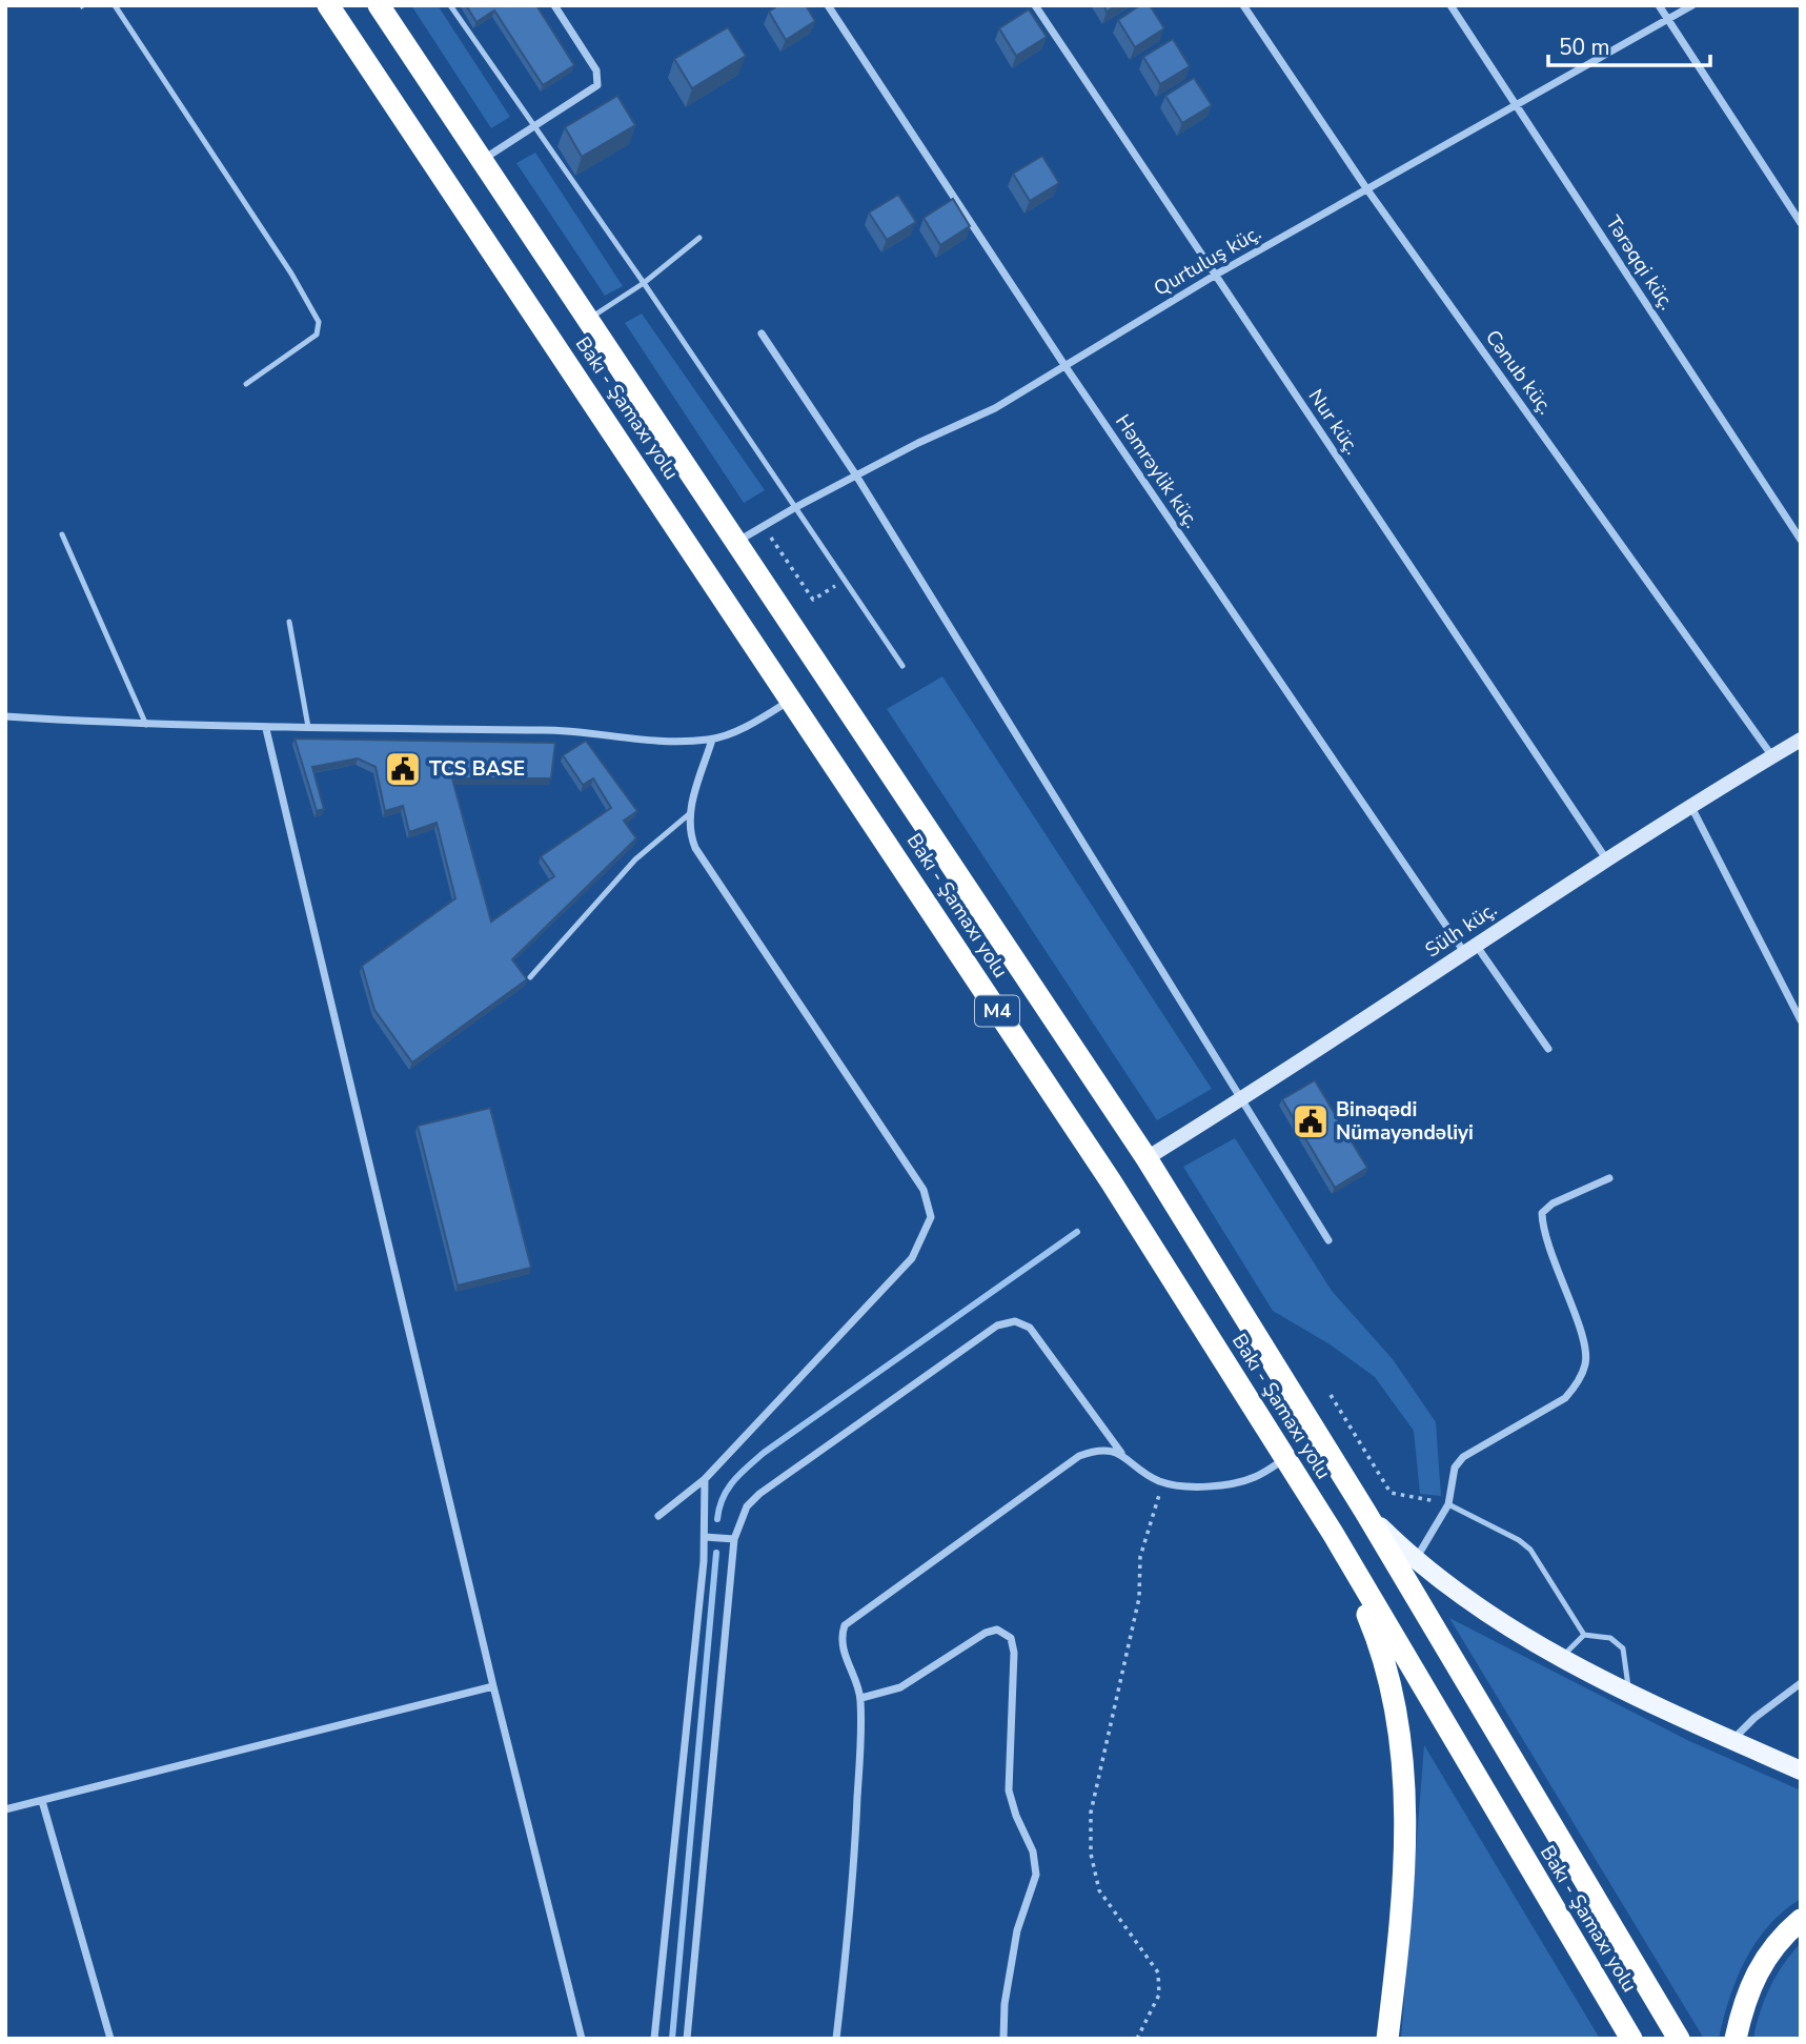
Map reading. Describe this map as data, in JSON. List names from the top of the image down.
{
  "streets": {
    "highway": ["Bakı - Şamaxı yolu", "M4"],
    "street": [
      "Qurtuluş küç.",
      "Tərəqqi küç.",
      "Cənub küç.",
      "Nur küç.",
      "Həmrəylik küç.",
      "Sülh küç."
    ]
  },
  "crossings": [
    ["Qurtuluş küç.", "Tərəqqi küç."],
    ["Qurtuluş küç.", "Cənub küç."],
    ["Qurtuluş küç.", "Bakı - Şamaxı yolu"],
    ["Qurtuluş küç.", "Nur küç."],
    ["Qurtuluş küç.", "Həmrəylik küç."],
    ["Cənub küç.", "Sülh küç."],
    ["Bakı - Şamaxı yolu", "Sülh küç."],
    ["Nur küç.", "Sülh küç."],
    ["Həmrəylik küç.", "Sülh küç."]
  ],
  "places": {
    "public building": ["TCS BASE", "Binəqədi Nümayəndəliyi"]
  },
  "scale_bar": "50 m"
}
